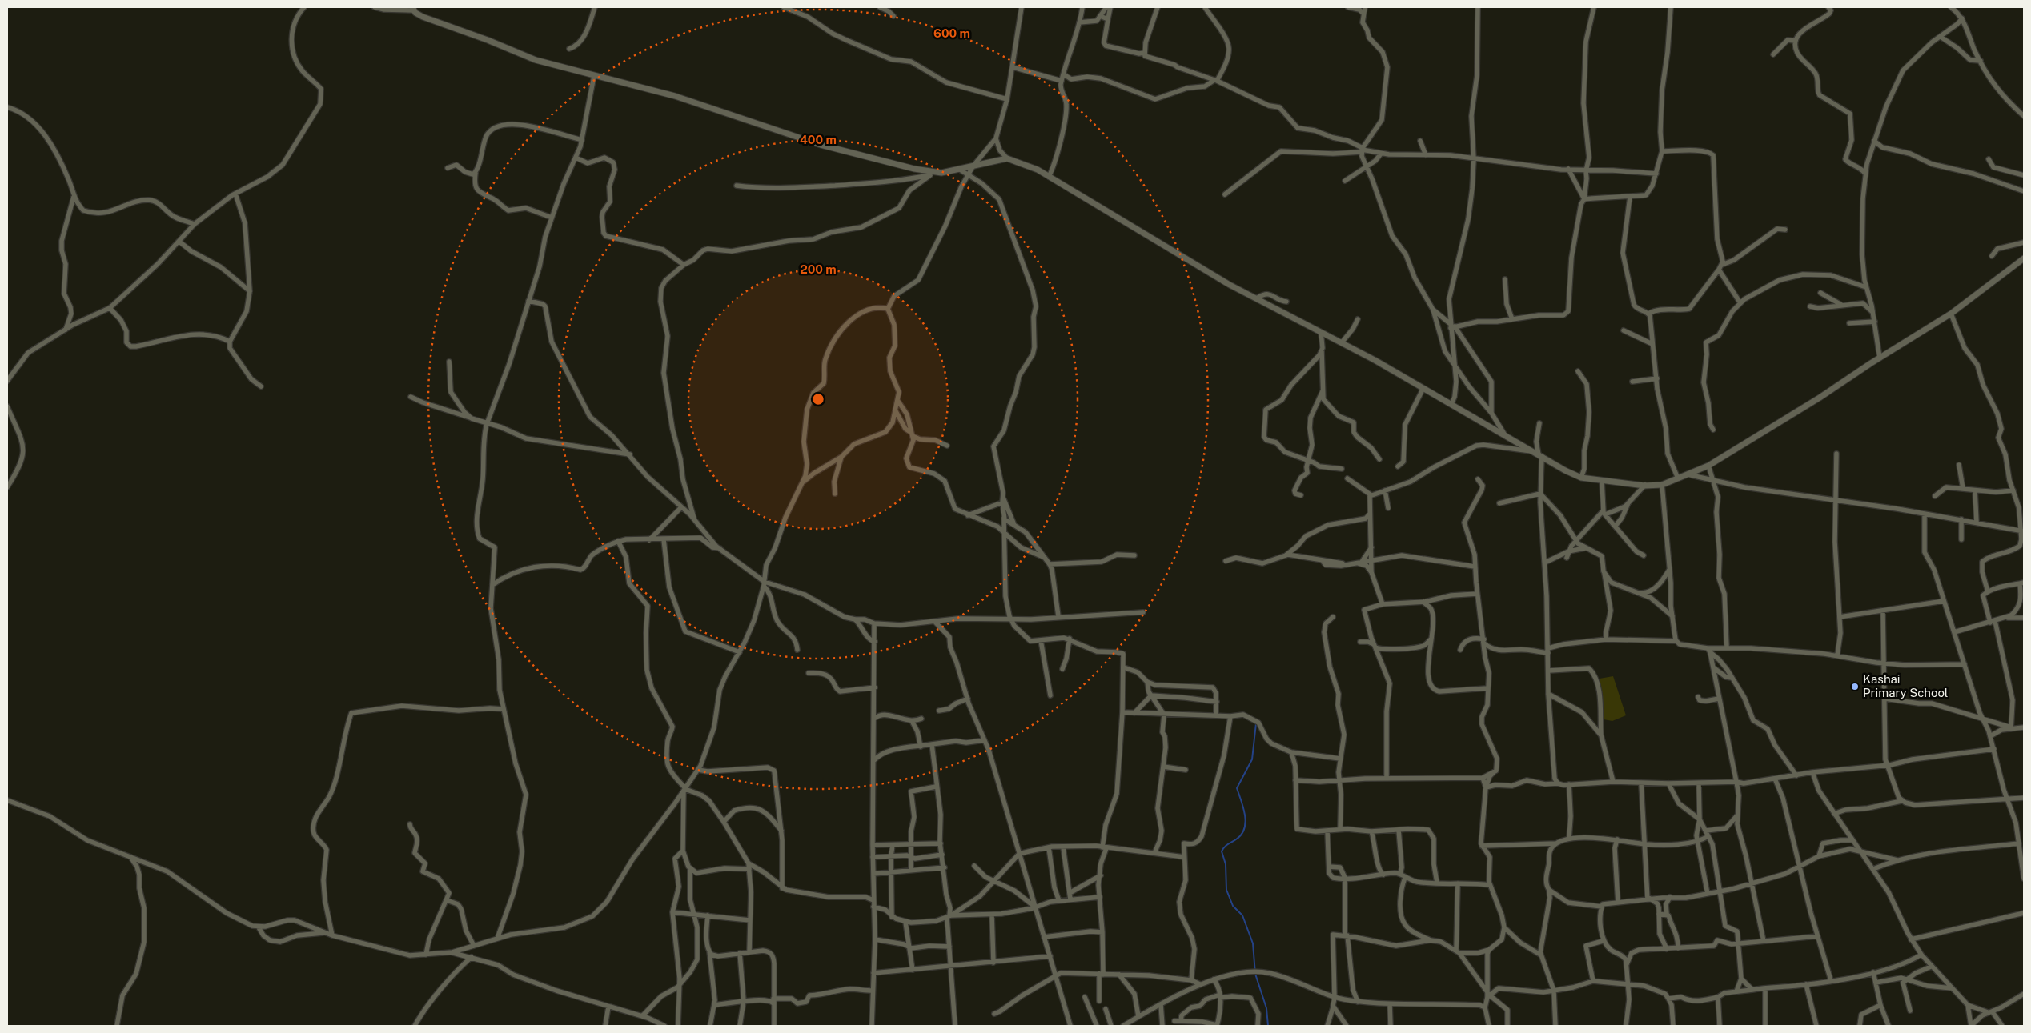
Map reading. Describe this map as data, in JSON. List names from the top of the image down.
{
  "places": ["Kashai Primary School"],
  "rings": ["600 m", "400 m", "200 m"]
}
